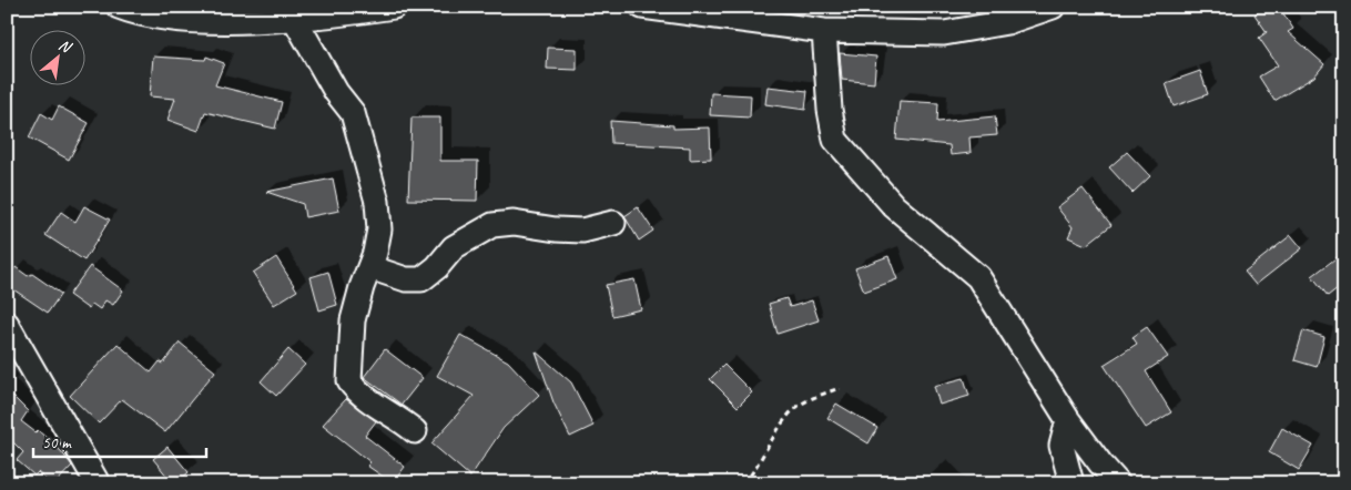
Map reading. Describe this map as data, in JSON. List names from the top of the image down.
{
  "scale_bar": "50 m",
  "north": "top right"
}
